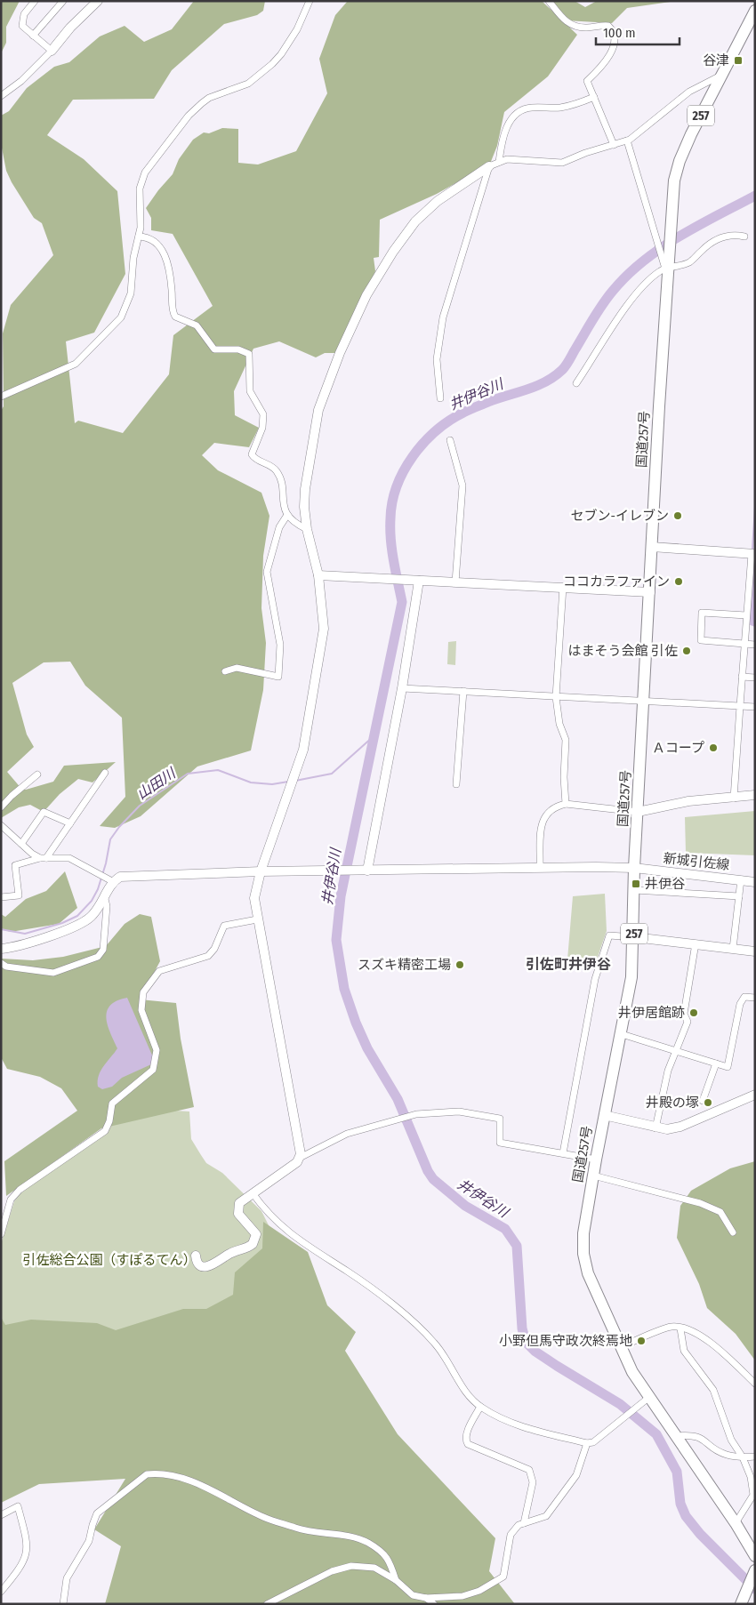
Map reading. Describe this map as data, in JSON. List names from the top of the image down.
{
  "streets": {
    "highway": ["257", "国道257号"],
    "street": ["新城引佐線"]
  },
  "crossings": [
    ["国道257号", "新城引佐線"]
  ],
  "districts": ["引佐町井伊谷"],
  "water": ["井伊谷川", "山田川"],
  "parks": ["引佐総合公園（すぽるてん）"],
  "places": {
    "transit": ["谷津", "井伊谷"],
    "other": [
      "セブン-イレブン",
      "ココカラファイン",
      "はまそう会館 引佐",
      "Ａコープ",
      "スズキ精密工場",
      "井伊居館跡",
      "井殿の塚",
      "小野但馬守政次終焉地"
    ]
  },
  "scale_bar": "100 m"
}
